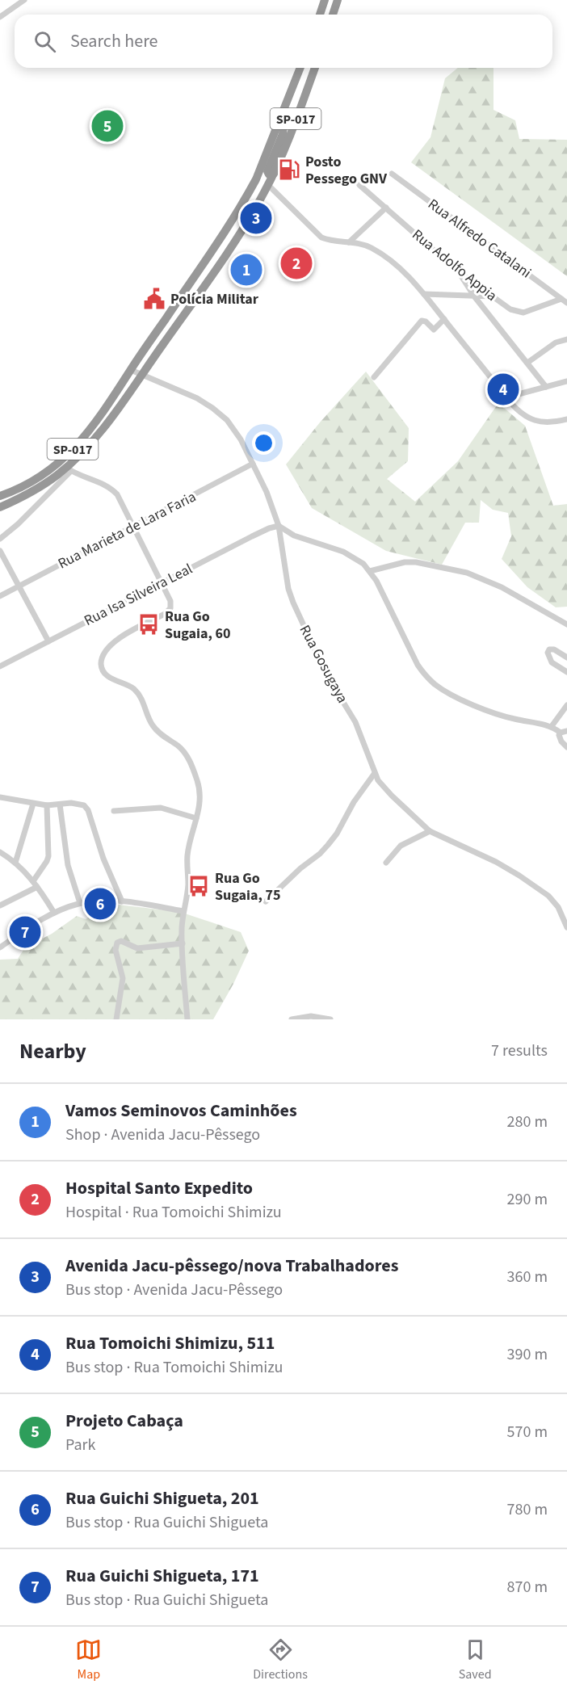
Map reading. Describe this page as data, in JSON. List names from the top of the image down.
{
  "streets": {
    "highway": ["SP-017"],
    "street": [
      "Rua Alfredo Catalani",
      "Rua Adolfo Appia",
      "Rua Marieta de Lara Faria",
      "Rua Isa Silveira Leal",
      "Rua Gosugaya"
    ]
  },
  "crossings": [
    ["SP-017", "Rua Gosugaya"],
    ["Rua Alfredo Catalani", "Rua Adolfo Appia"],
    ["Rua Marieta de Lara Faria", "Rua Gosugaya"],
    ["Rua Isa Silveira Leal", "Rua Gosugaya"]
  ],
  "places": {
    "fuel station": ["Posto Pessego GNV"],
    "public building": ["Polícia Militar"],
    "bus stop": ["Rua Go Sugaia, 60", "Rua Go Sugaia, 75"]
  },
  "page": {
    "search": "Search here",
    "pins": [
      "5",
      "3",
      "2",
      "1",
      "4",
      "6",
      "7"
    ],
    "heading": ["Nearby", "7 results"],
    "list": [
      {
        "mark": "1",
        "name": "Vamos Seminovos Caminhões",
        "note": "Shop · Avenida Jacu-Pêssego",
        "value": "280 m"
      },
      {
        "mark": "2",
        "name": "Hospital Santo Expedito",
        "note": "Hospital · Rua Tomoichi Shimizu",
        "value": "290 m"
      },
      {
        "mark": "3",
        "name": "Avenida Jacu-pêssego/nova Trabalhadores",
        "note": "Bus stop · Avenida Jacu-Pêssego",
        "value": "360 m"
      },
      {
        "mark": "4",
        "name": "Rua Tomoichi Shimizu, 511",
        "note": "Bus stop · Rua Tomoichi Shimizu",
        "value": "390 m"
      },
      {
        "mark": "5",
        "name": "Projeto Cabaça",
        "note": "Park",
        "value": "570 m"
      },
      {
        "mark": "6",
        "name": "Rua Guichi Shigueta, 201",
        "note": "Bus stop · Rua Guichi Shigueta",
        "value": "780 m"
      },
      {
        "mark": "7",
        "name": "Rua Guichi Shigueta, 171",
        "note": "Bus stop · Rua Guichi Shigueta",
        "value": "870 m"
      }
    ],
    "nav": ["Map", "Directions", "Saved"]
  }
}
